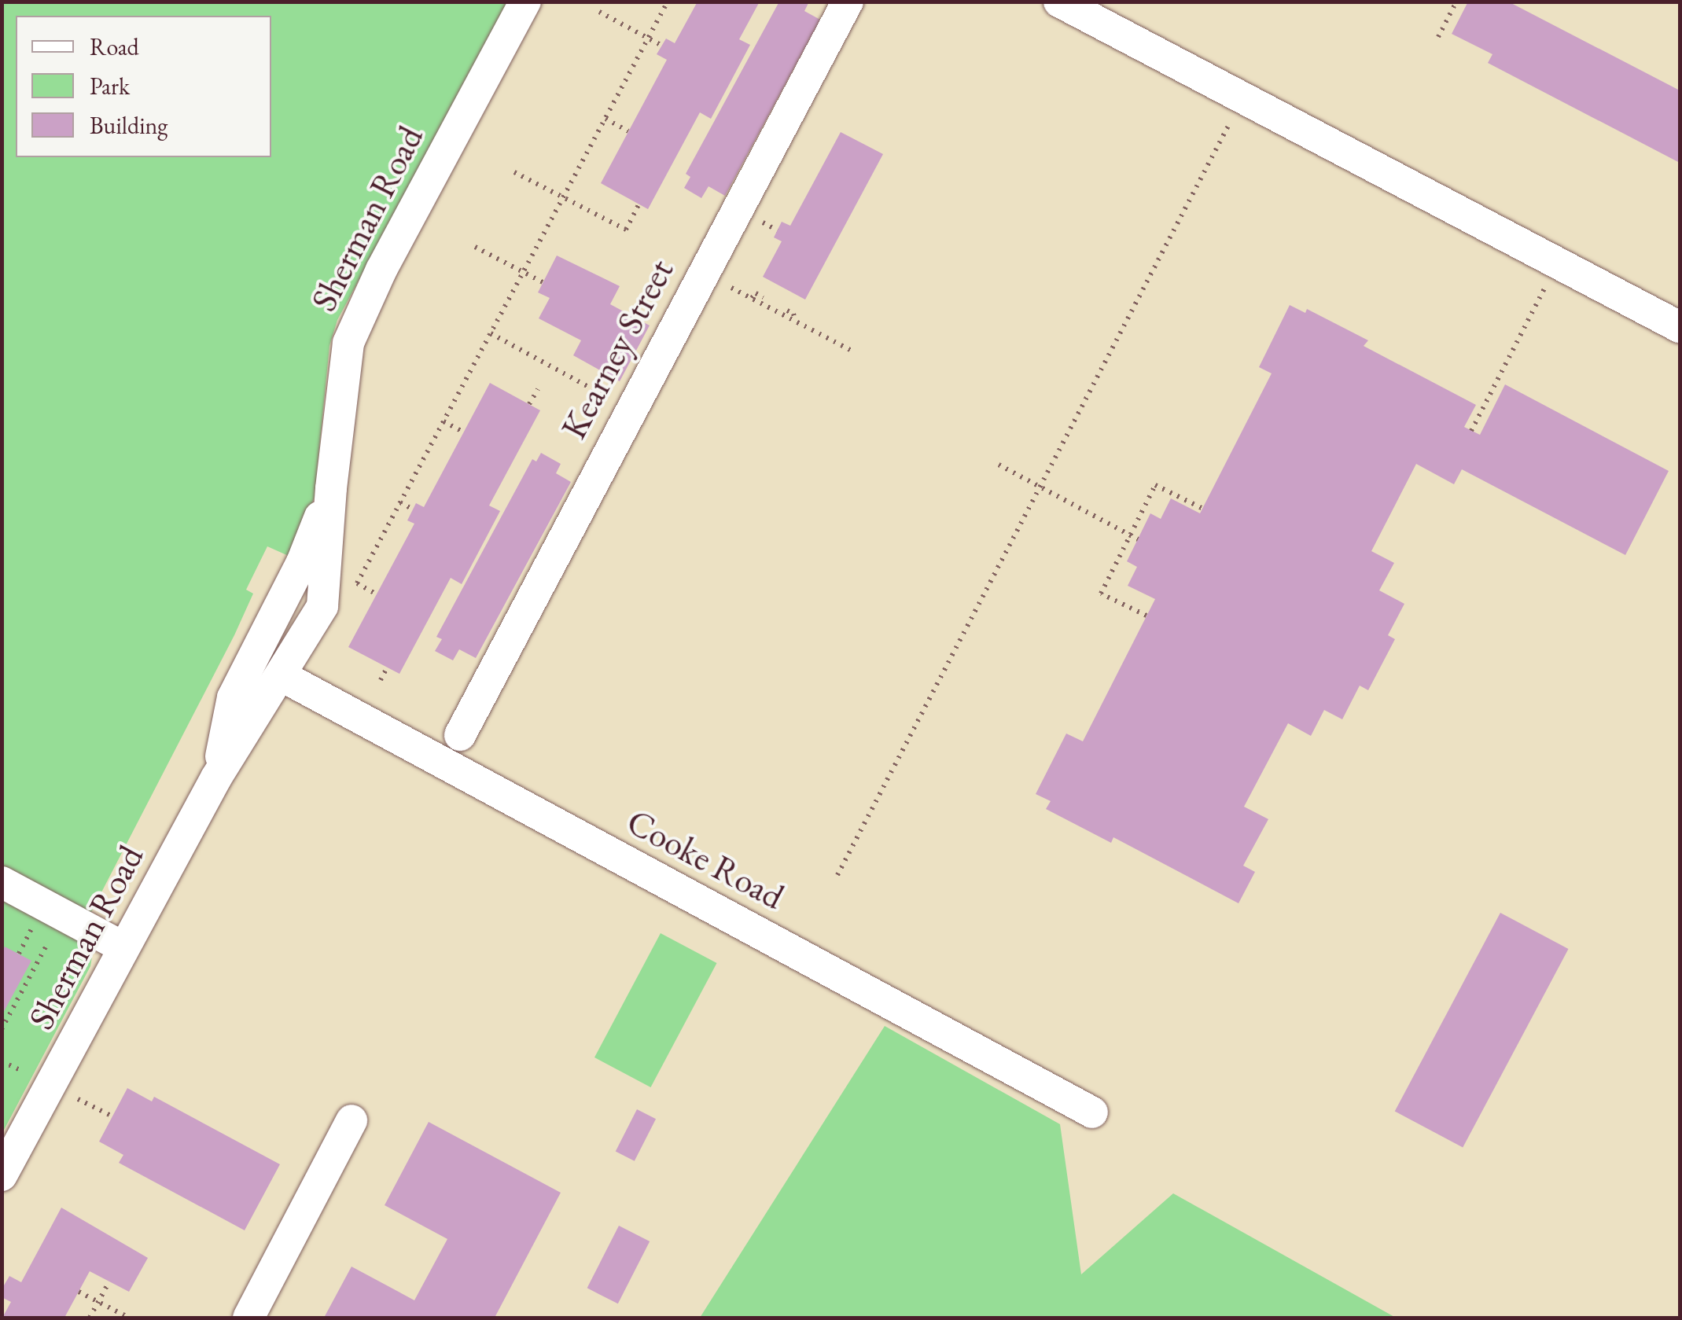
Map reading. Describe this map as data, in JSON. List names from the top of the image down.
{
  "streets": {
    "street": ["Sherman Road", "Kearney Street", "Cooke Road"]
  },
  "legend": ["Road", "Park", "Building"]
}
